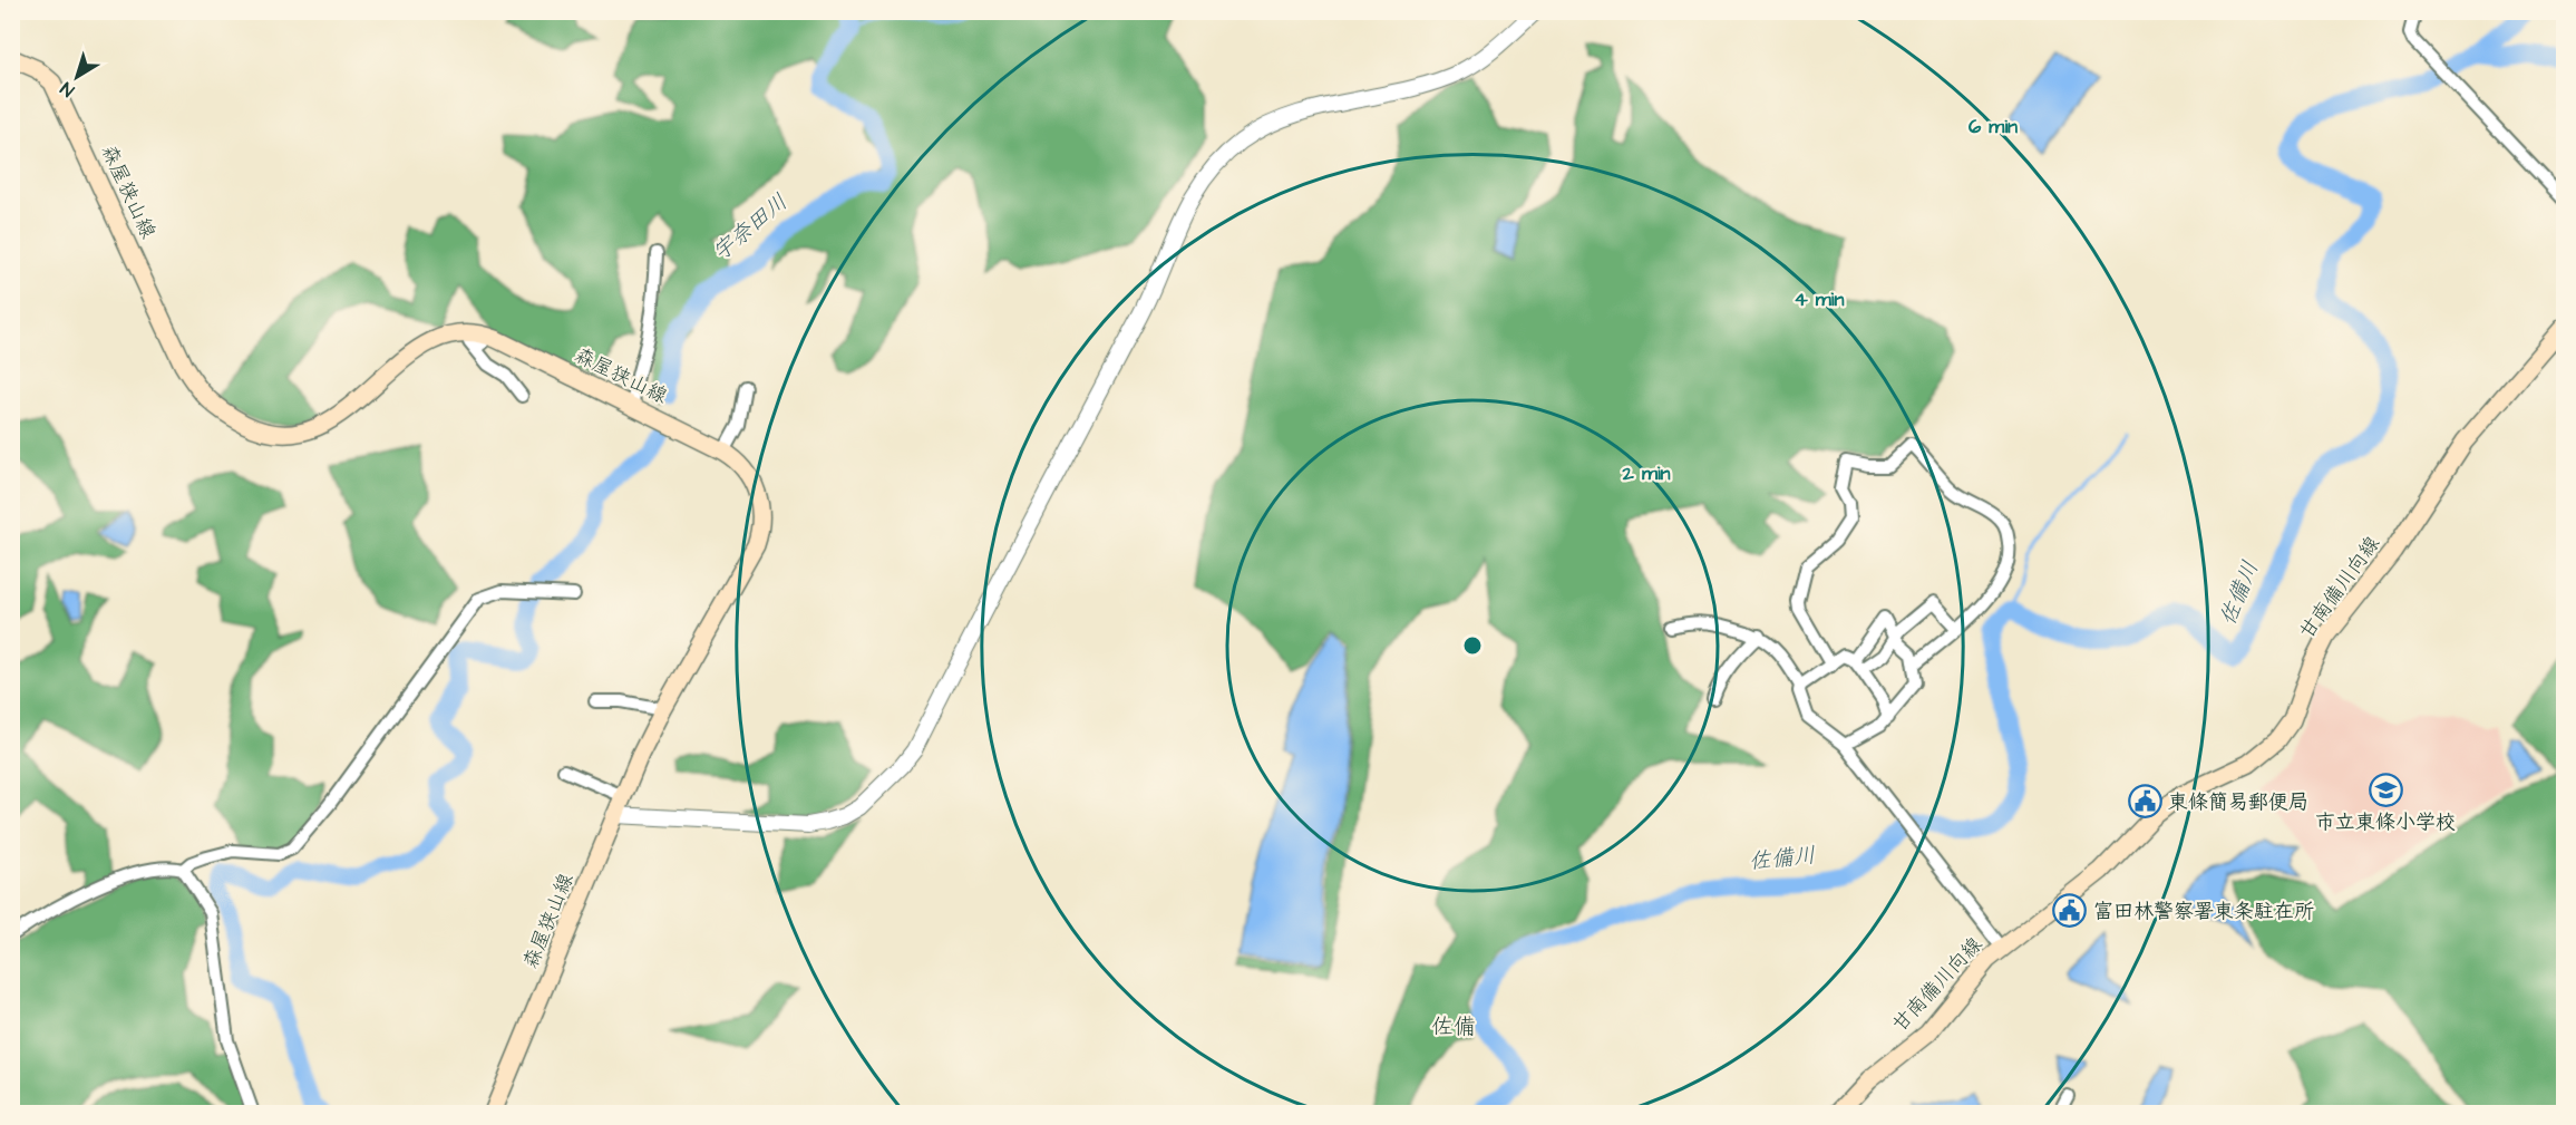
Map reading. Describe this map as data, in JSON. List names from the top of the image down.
{
  "streets": {
    "main road": ["森屋狭山線", "甘南備川向線"]
  },
  "districts": ["佐備"],
  "water": ["宇奈田川", "佐備川"],
  "places": {
    "school or university": ["市立東條小学校"],
    "public building": ["東條簡易郵便局", "富田林警察署東条駐在所"]
  },
  "north": "bottom left",
  "rings": ["6 min", "4 min", "2 min"]
}
